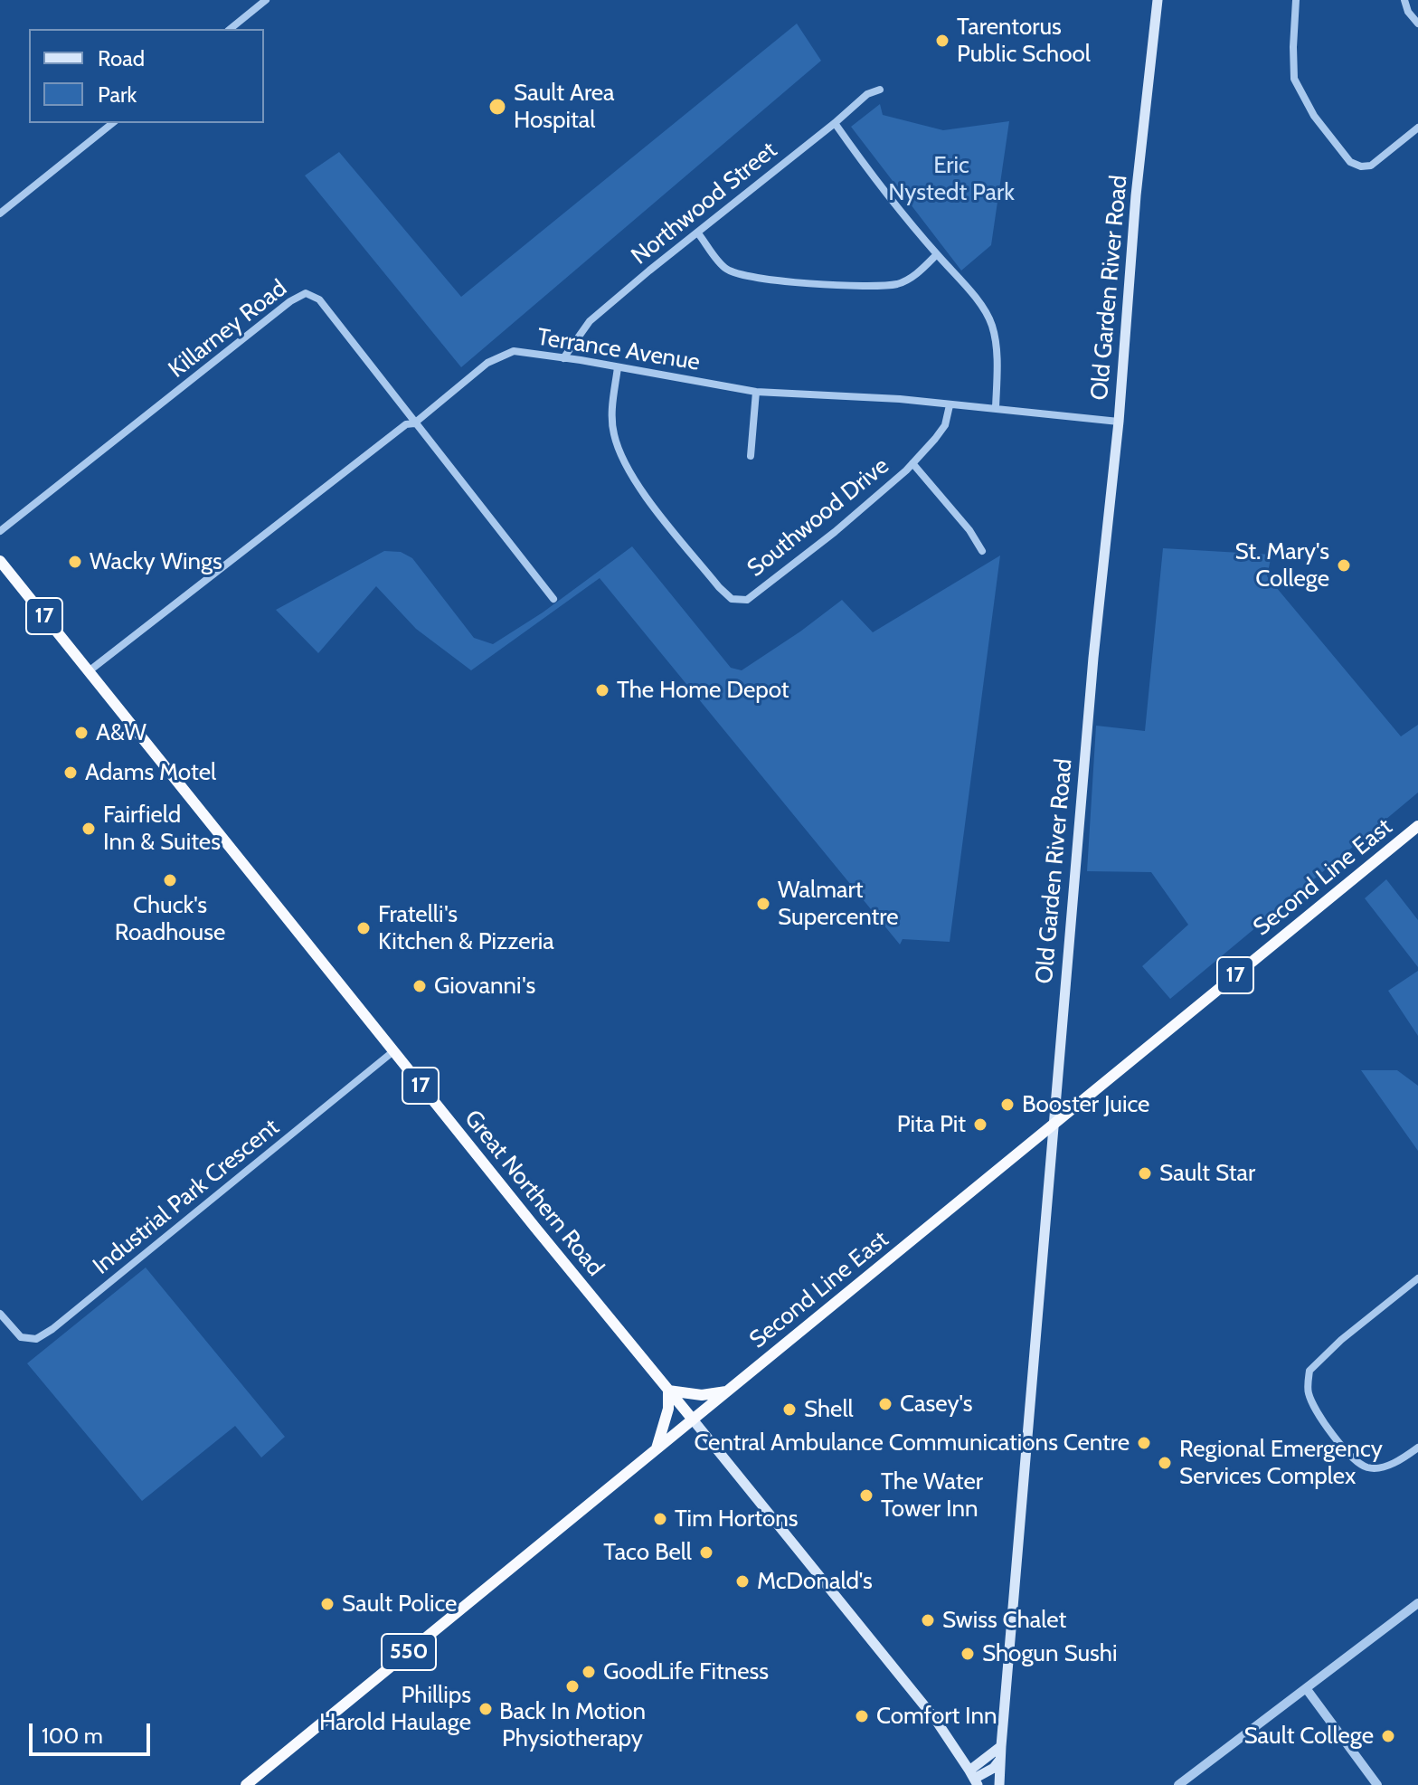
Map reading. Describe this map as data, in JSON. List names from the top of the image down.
{
  "streets": {
    "highway": [
      "17",
      "Second Line East",
      "Great Northern Road",
      "550"
    ],
    "main road": ["Old Garden River Road"],
    "street": [
      "Northwood Street",
      "Killarney Road",
      "Terrance Avenue",
      "Southwood Drive",
      "Industrial Park Crescent"
    ]
  },
  "crossings": [
    ["Northwood Street", "Terrance Avenue"],
    ["Old Garden River Road", "Terrance Avenue"],
    ["Old Garden River Road", "Second Line East"],
    ["Killarney Road", "Terrance Avenue"],
    ["Terrance Avenue", "Southwood Drive"],
    ["Terrance Avenue", "Great Northern Road"],
    ["Second Line East", "Great Northern Road"],
    ["Great Northern Road", "Industrial Park Crescent"]
  ],
  "parks": ["Eric Nystedt Park"],
  "places": [
    "Tarentorus Public School",
    "Sault Area Hospital",
    "Wacky Wings",
    "St. Mary's College",
    "The Home Depot",
    "A&W",
    "Adams Motel",
    "Fairfield Inn & Suites",
    "Chuck's Roadhouse",
    "Walmart Supercentre",
    "Fratelli's Kitchen & Pizzeria",
    "Giovanni's",
    "Booster Juice",
    "Pita Pit",
    "Sault Star",
    "Casey's",
    "Shell",
    "Central Ambulance Communications Centre",
    "Regional Emergency Services Complex",
    "The Water Tower Inn",
    "Tim Hortons",
    "Taco Bell",
    "McDonald's",
    "Sault Police",
    "Swiss Chalet",
    "Shogun Sushi",
    "GoodLife Fitness",
    "Back In Motion Physiotherapy",
    "Phillips Harold Haulage",
    "Comfort Inn",
    "Sault College"
  ],
  "legend": ["Road", "Park"],
  "scale_bar": "100 m"
}
